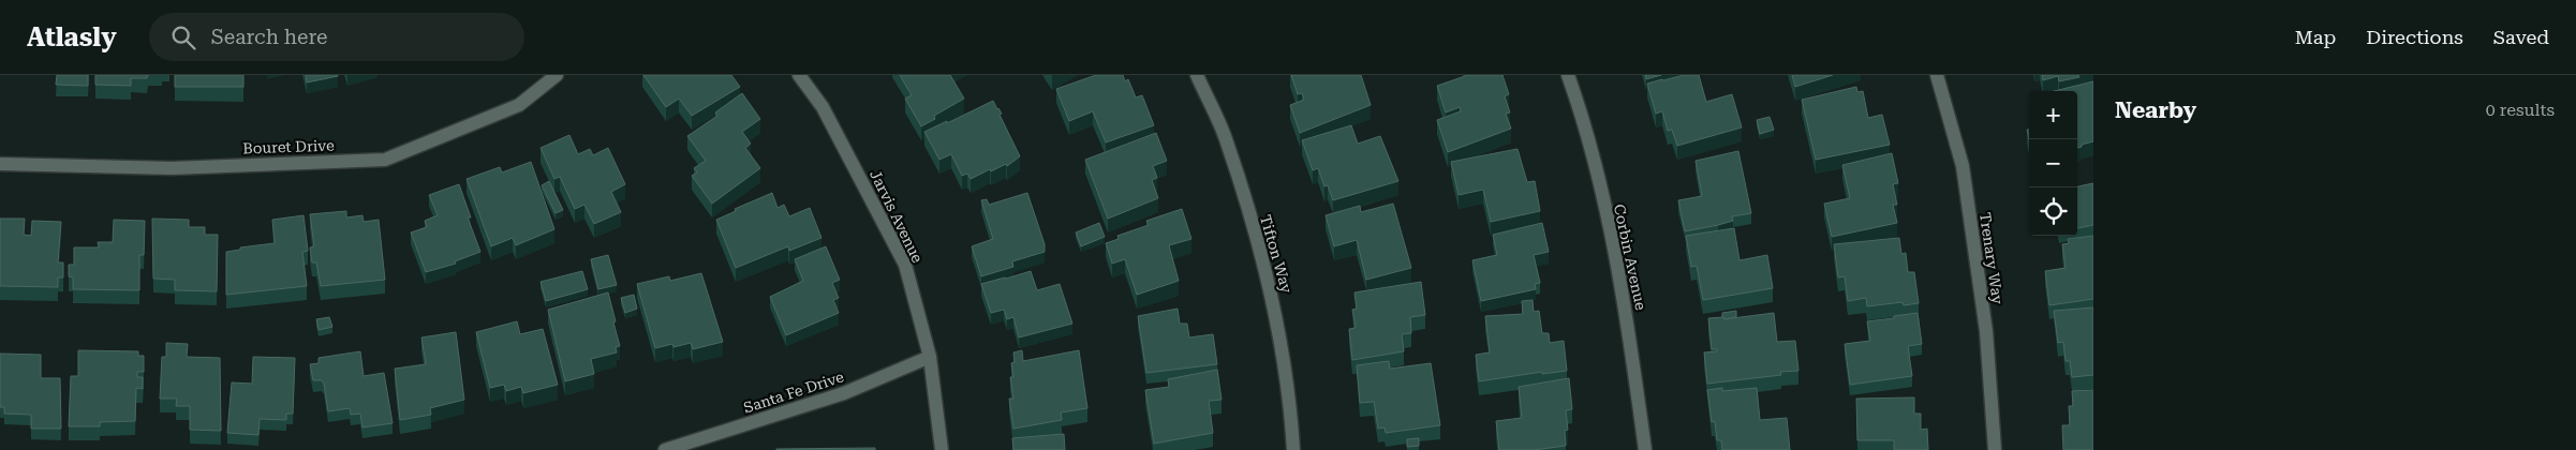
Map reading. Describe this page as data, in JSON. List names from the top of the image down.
{
  "streets": {
    "street": [
      "Bouret Drive",
      "Jarvis Avenue",
      "Tifton Way",
      "Corbin Avenue",
      "Trenary Way",
      "Santa Fe Drive"
    ]
  },
  "crossings": [
    ["Jarvis Avenue", "Santa Fe Drive"]
  ],
  "page": {
    "header": "Atlasly",
    "search": "Search here",
    "nav": ["Map", "Directions", "Saved"],
    "heading": ["Nearby", "0 results"],
    "map_buttons": ["+", "−"]
  }
}
